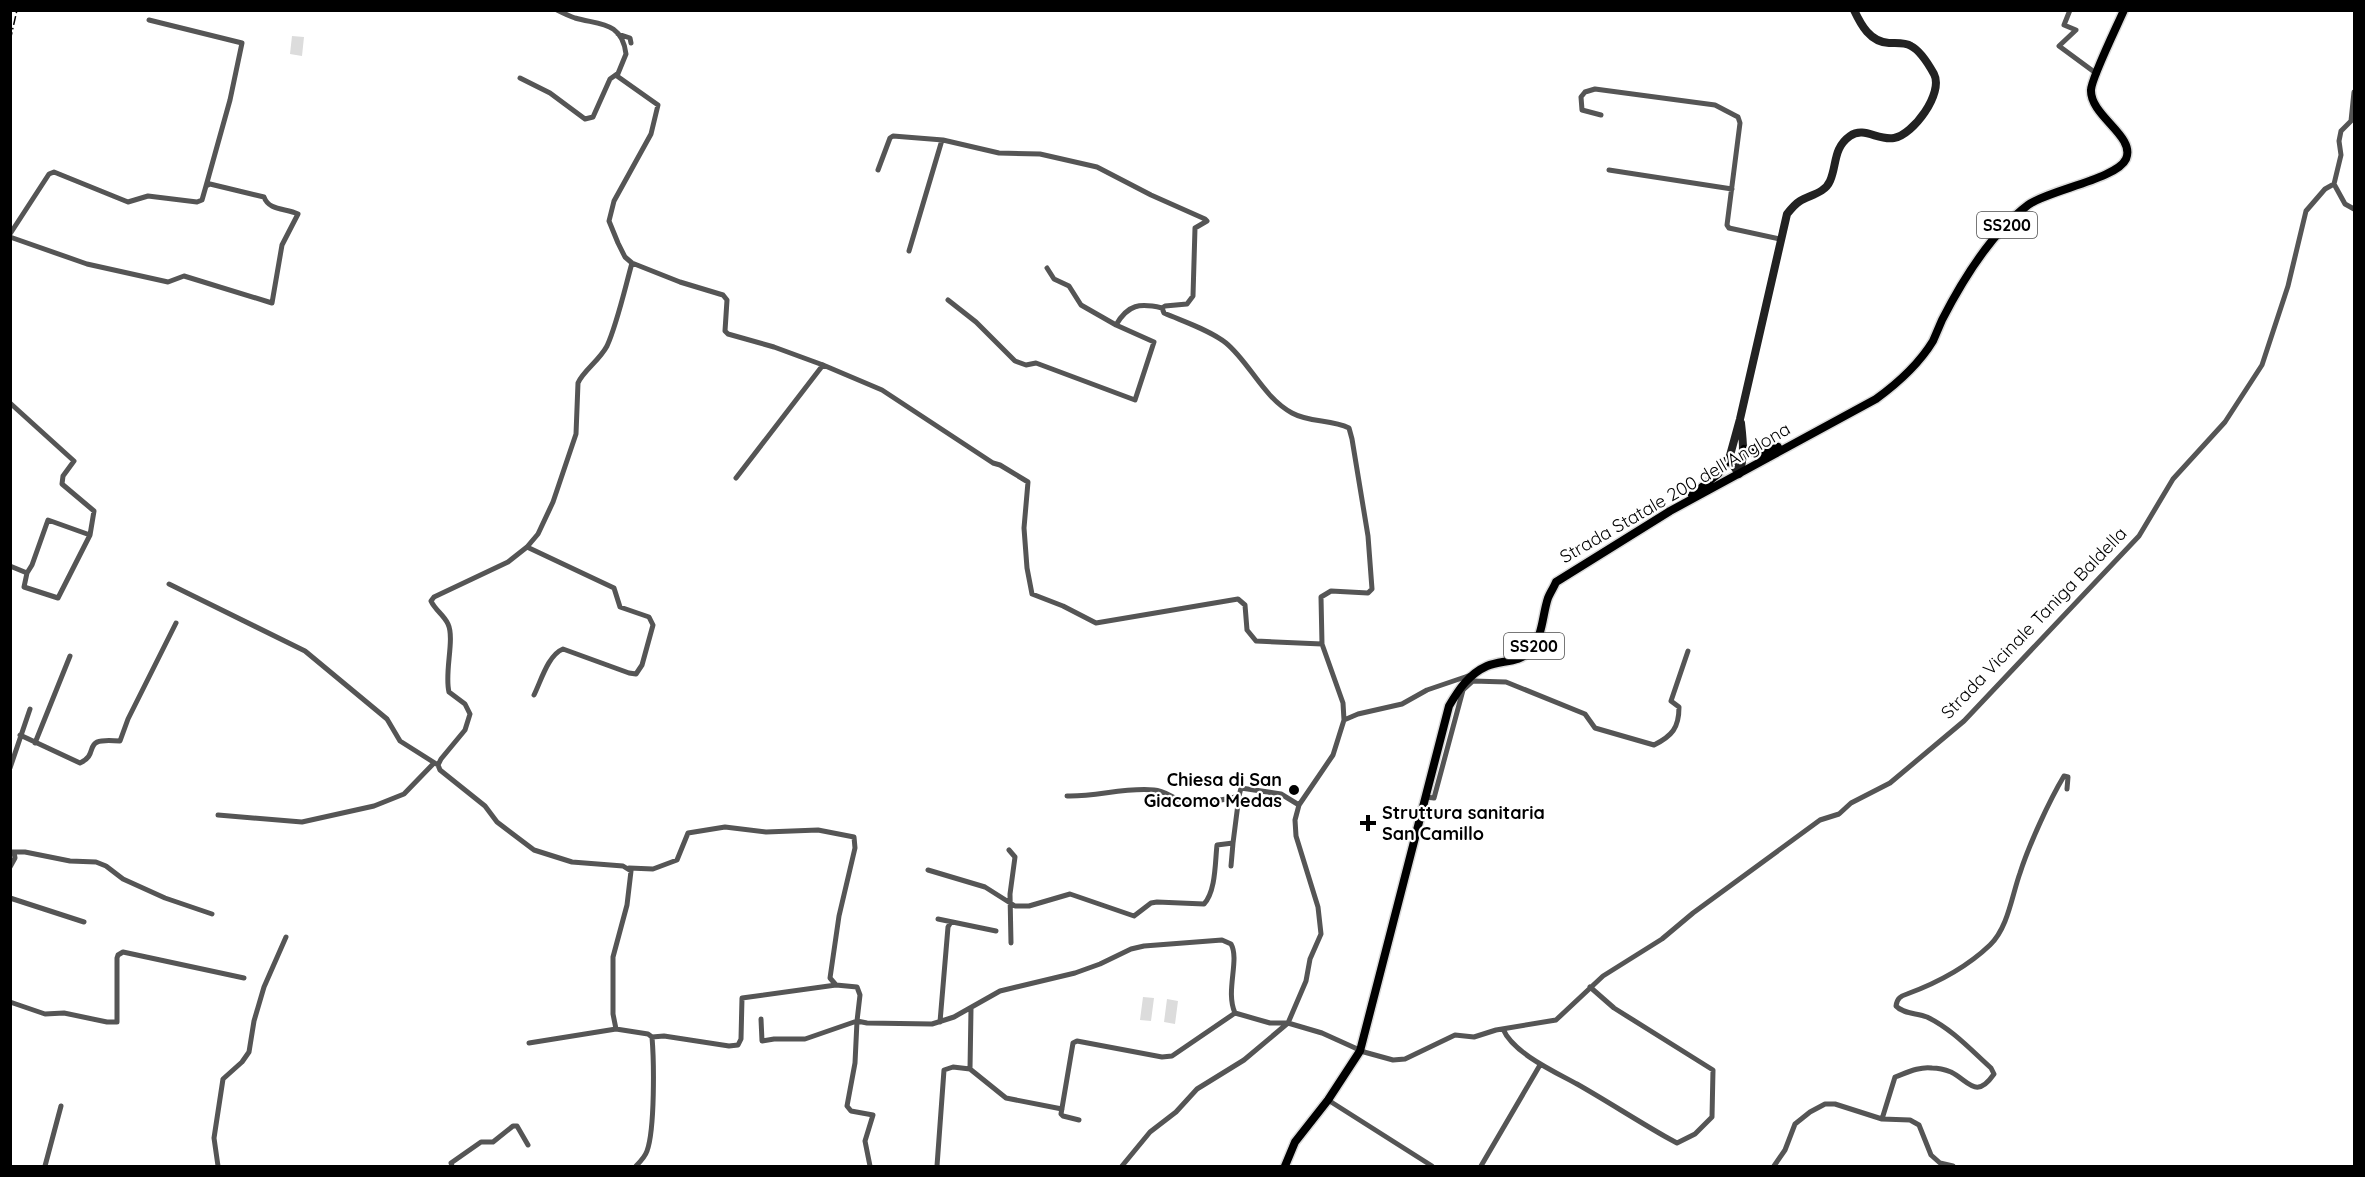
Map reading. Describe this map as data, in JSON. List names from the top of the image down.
{
  "streets": {
    "main road": ["SS200", "Strada Statale 200 dell'Anglona"],
    "street": ["Strada Vicinale Taniga Baldella"]
  },
  "crossings": [
    ["Strada Statale 200 dell'Anglona", "Strada Vicinale Taniga Baldella"]
  ],
  "places": {
    "other": ["Chiesa di San Giacomo Medas"],
    "health": ["Struttura sanitaria San Camillo"]
  }
}
